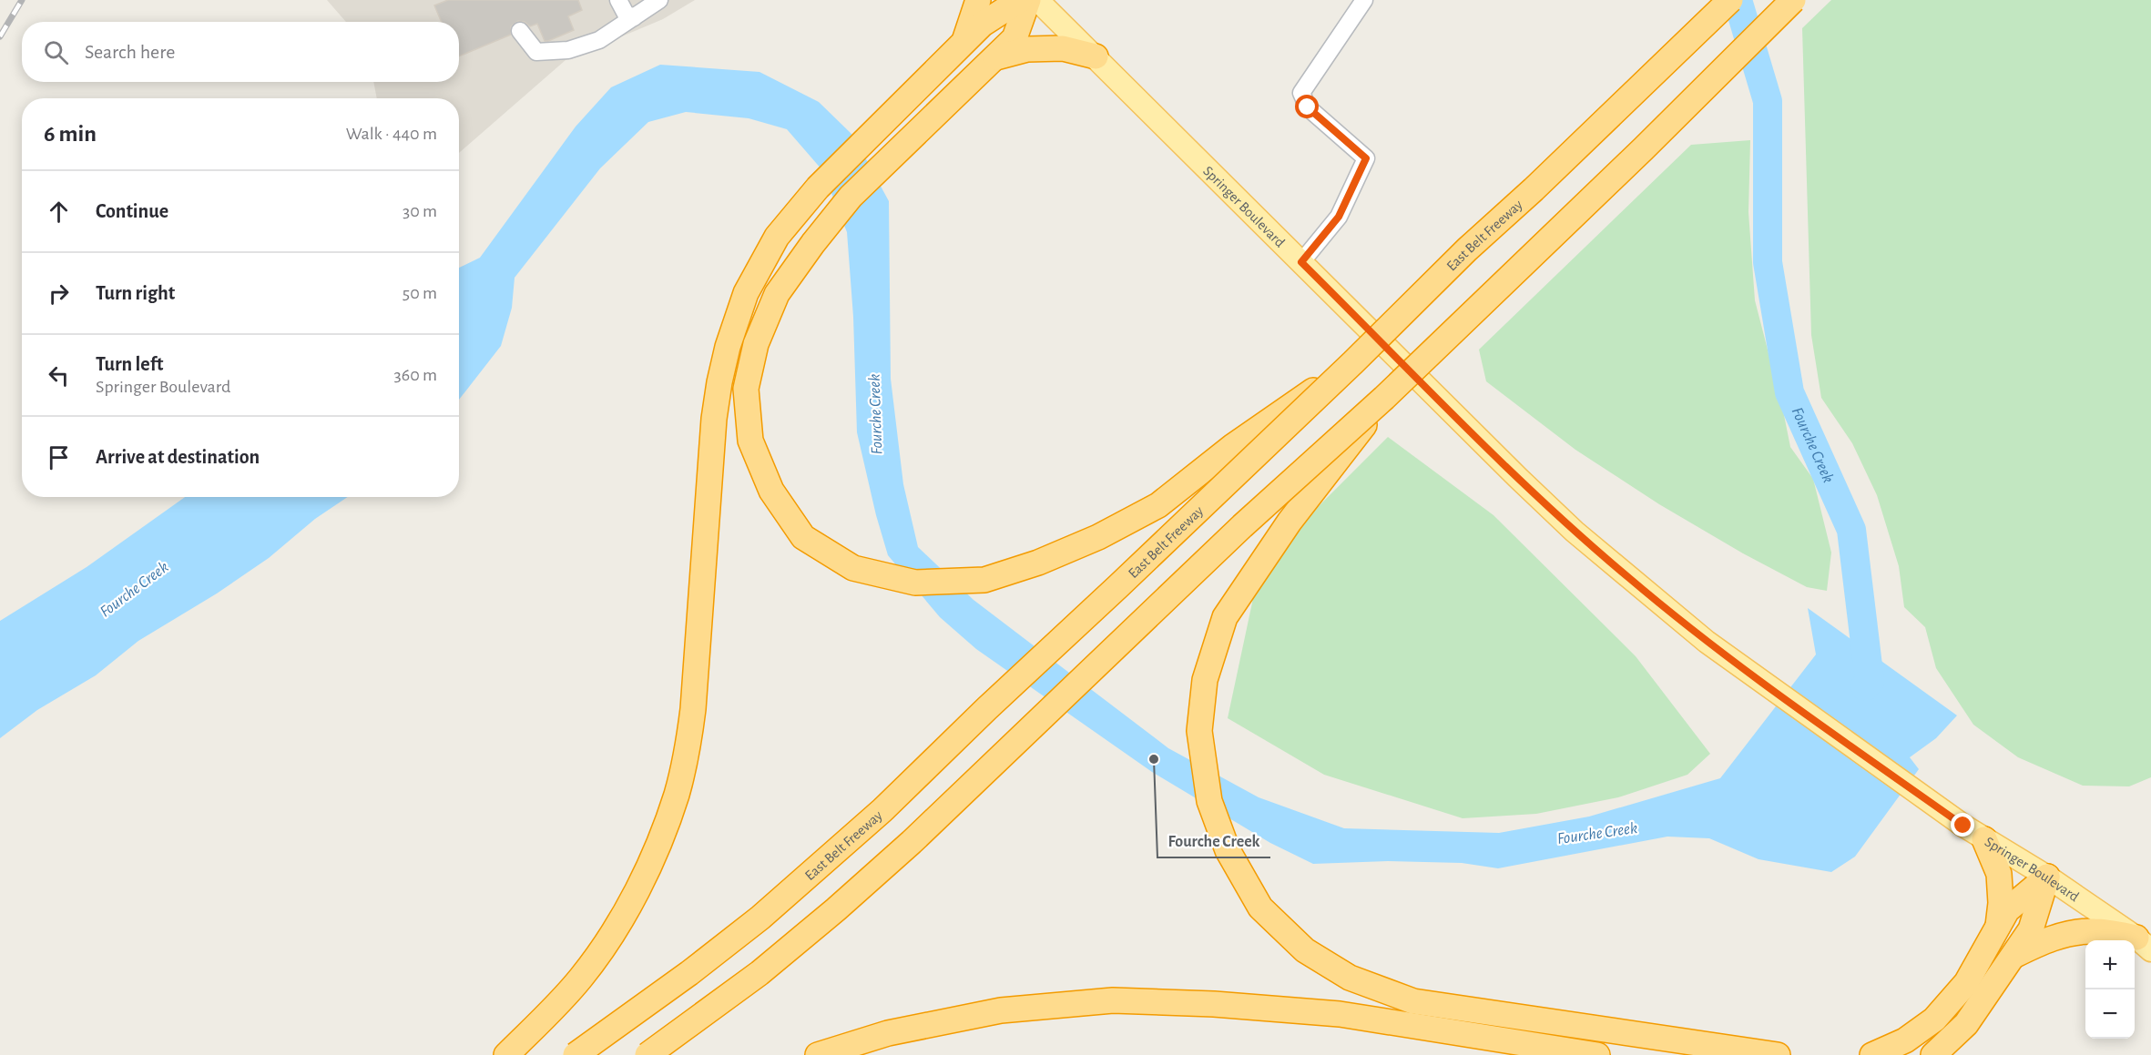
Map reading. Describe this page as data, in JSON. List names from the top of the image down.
{
  "streets": {
    "highway": ["East Belt Freeway"],
    "main road": ["Springer Boulevard"]
  },
  "water": ["Fourche Creek"],
  "places": ["Fourche Creek"],
  "page": {
    "search": "Search here",
    "heading": ["6 min", "Walk · 440 m"],
    "list": [
      ["Continue", "30 m"],
      ["Turn right", "50 m"],
      ["Turn left", "Springer Boulevard", "360 m"],
      "Arrive at destination"
    ],
    "map_buttons": ["+", "−"]
  }
}
